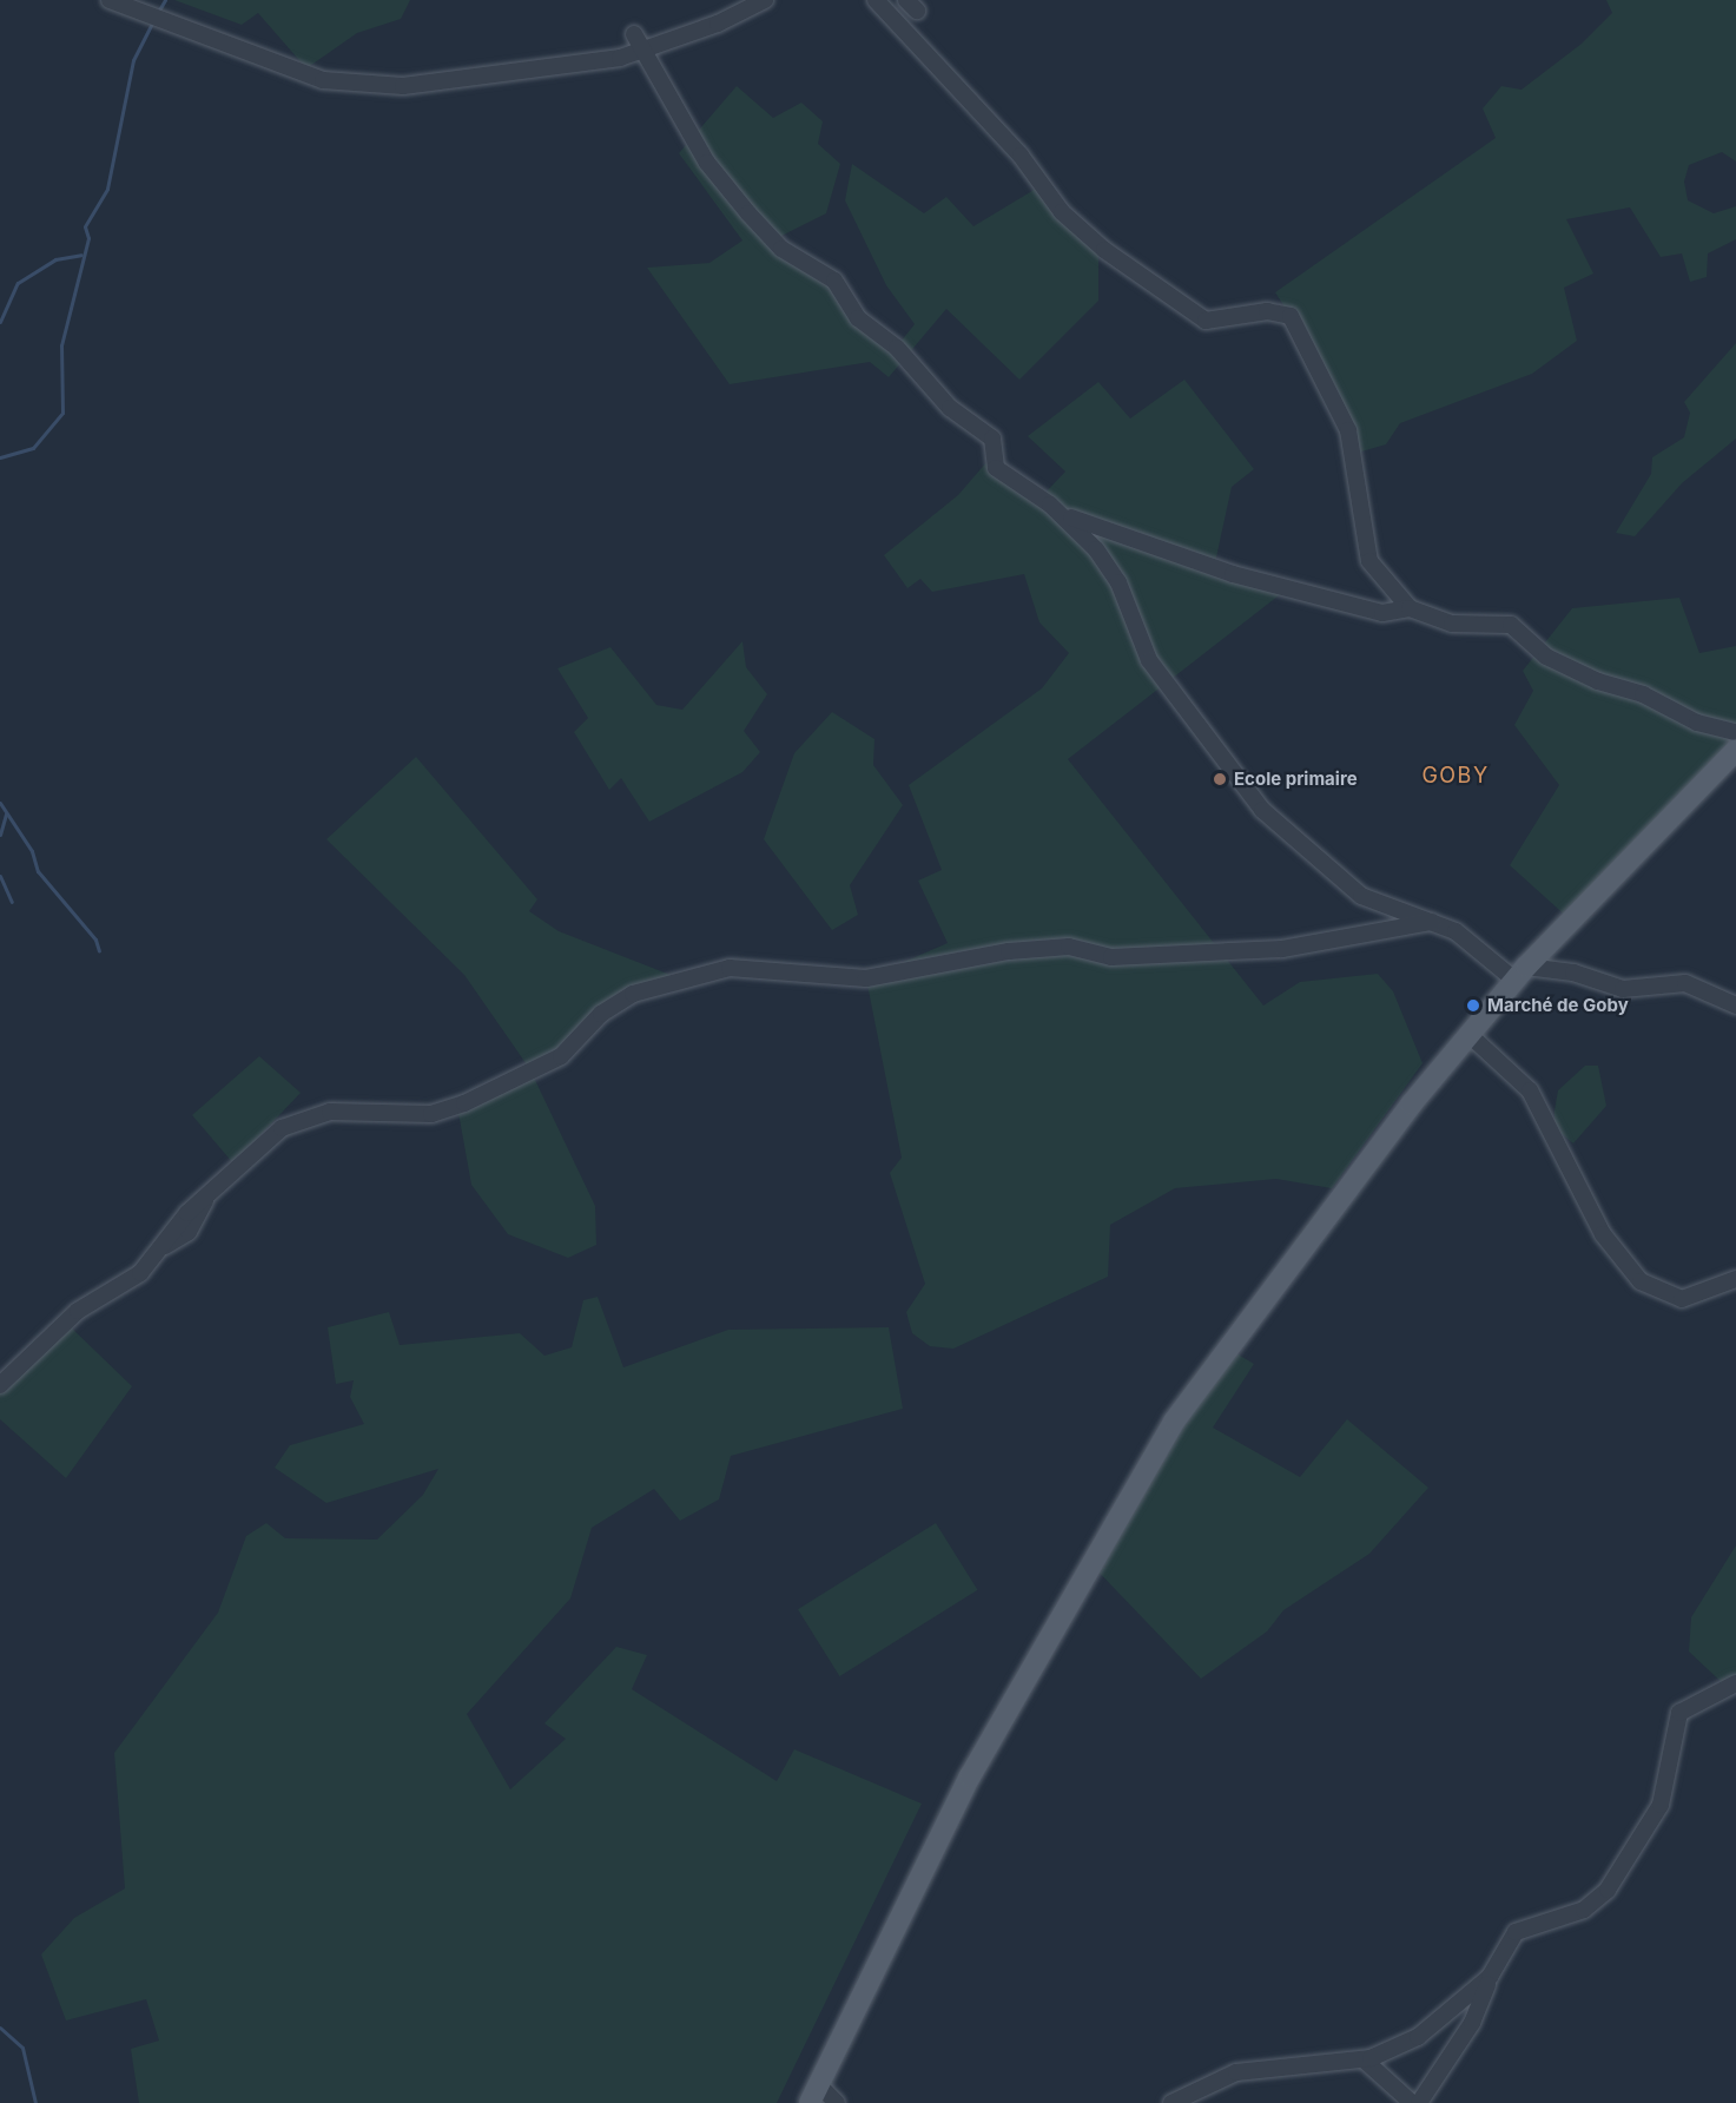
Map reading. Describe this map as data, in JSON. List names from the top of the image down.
{
  "districts": ["GOBY"],
  "places": ["Ecole primaire", "Marché de Goby"]
}
